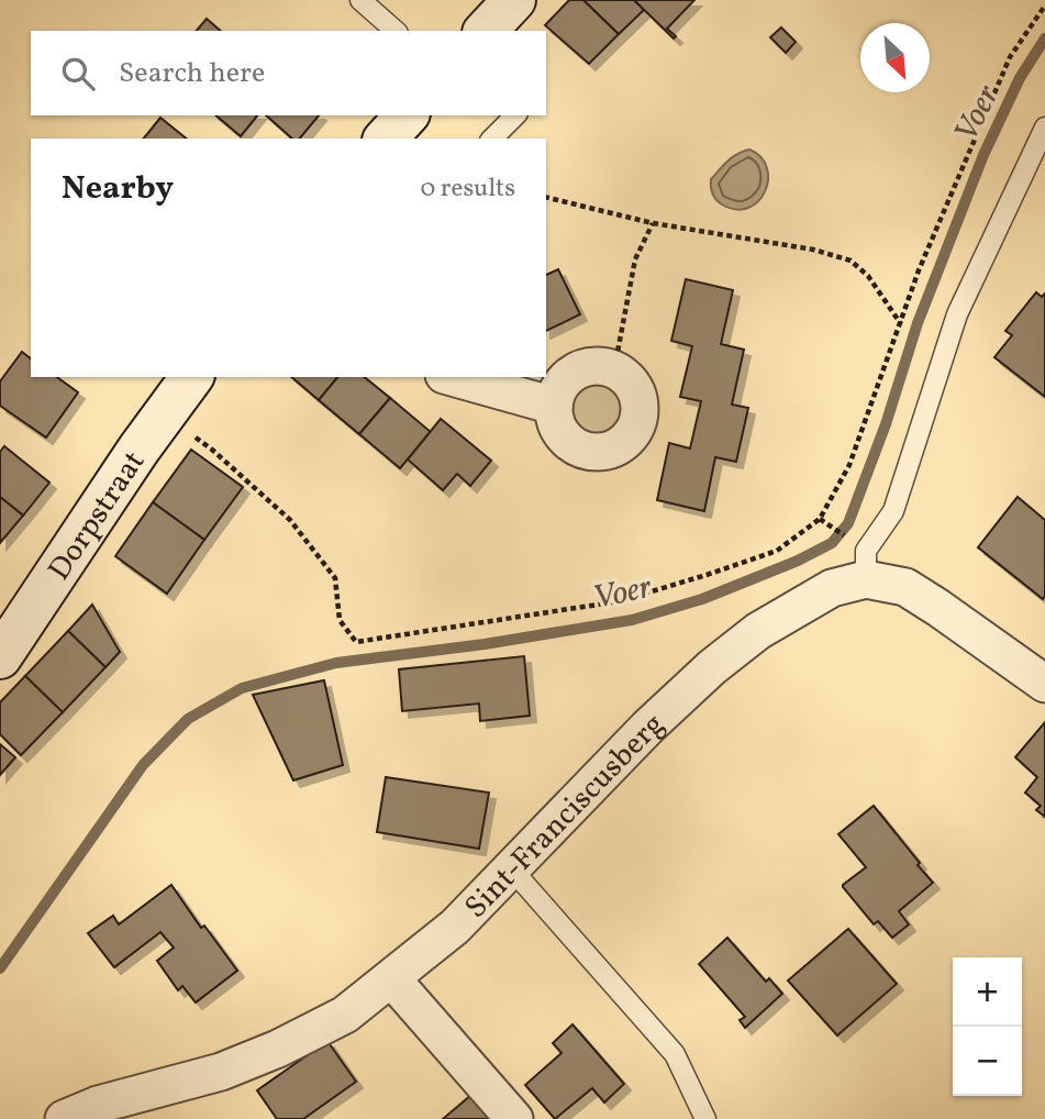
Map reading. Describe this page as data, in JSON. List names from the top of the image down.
{
  "streets": {
    "street": ["Dorpstraat", "Sint-Franciscusberg"]
  },
  "water": ["Voer"],
  "north": "bottom right",
  "page": {
    "search": "Search here",
    "heading": ["Nearby", "0 results"],
    "map_buttons": ["+", "−"]
  }
}
